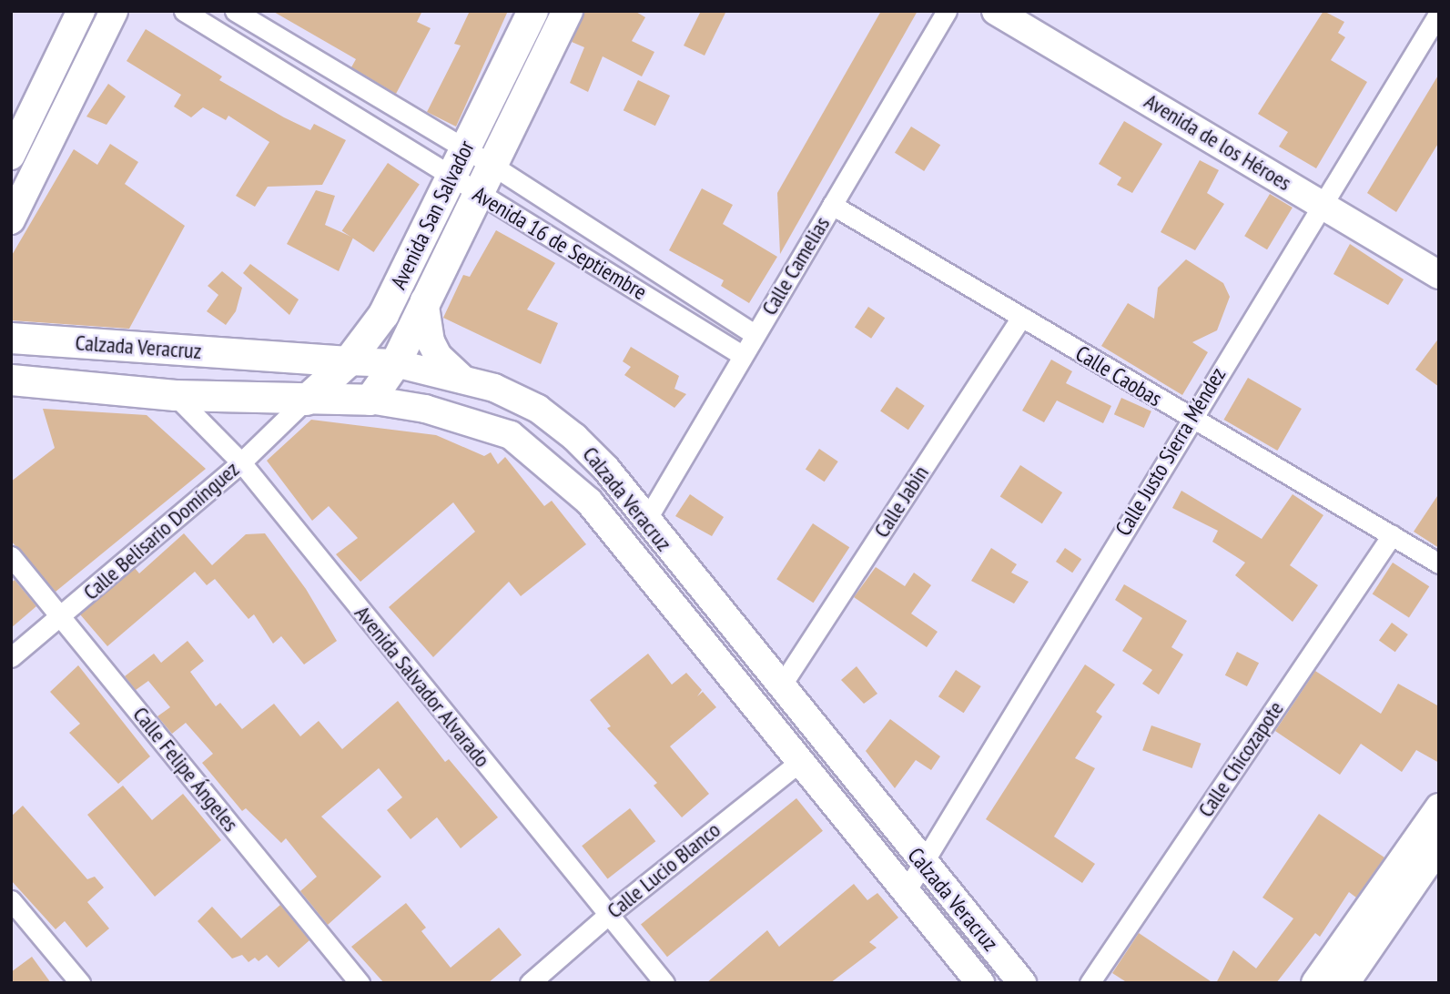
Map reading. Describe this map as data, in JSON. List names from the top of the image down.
{
  "streets": {
    "main road": ["Avenida de los Héroes", "Avenida San Salvador", "Calzada Veracruz"],
    "street": [
      "Avenida 16 de Septiembre",
      "Calle Camelias",
      "Calle Caobas",
      "Calle Justo Sierra Méndez",
      "Calle Jabin",
      "Calle Belisario Domínguez",
      "Avenida Salvador Alvarado",
      "Calle Chicozapote",
      "Calle Felipe Ángeles",
      "Calle Lucio Blanco"
    ]
  },
  "crossings": [
    ["Avenida de los Héroes", "Calle Justo Sierra Méndez"],
    ["Avenida San Salvador", "Avenida 16 de Septiembre"],
    ["Avenida San Salvador", "Calzada Veracruz"],
    ["Avenida San Salvador", "Calle Belisario Domínguez"],
    ["Avenida 16 de Septiembre", "Calle Camelias"],
    ["Calle Camelias", "Calzada Veracruz"],
    ["Calle Camelias", "Calle Caobas"],
    ["Calzada Veracruz", "Calle Justo Sierra Méndez"],
    ["Calzada Veracruz", "Calle Jabin"],
    ["Calzada Veracruz", "Calle Belisario Domínguez"],
    ["Calzada Veracruz", "Avenida Salvador Alvarado"],
    ["Calzada Veracruz", "Calle Lucio Blanco"],
    ["Calle Caobas", "Calle Justo Sierra Méndez"],
    ["Calle Caobas", "Calle Jabin"],
    ["Calle Caobas", "Calle Chicozapote"],
    ["Calle Belisario Domínguez", "Avenida Salvador Alvarado"],
    ["Calle Belisario Domínguez", "Calle Felipe Ángeles"],
    ["Avenida Salvador Alvarado", "Calle Lucio Blanco"]
  ]
}
